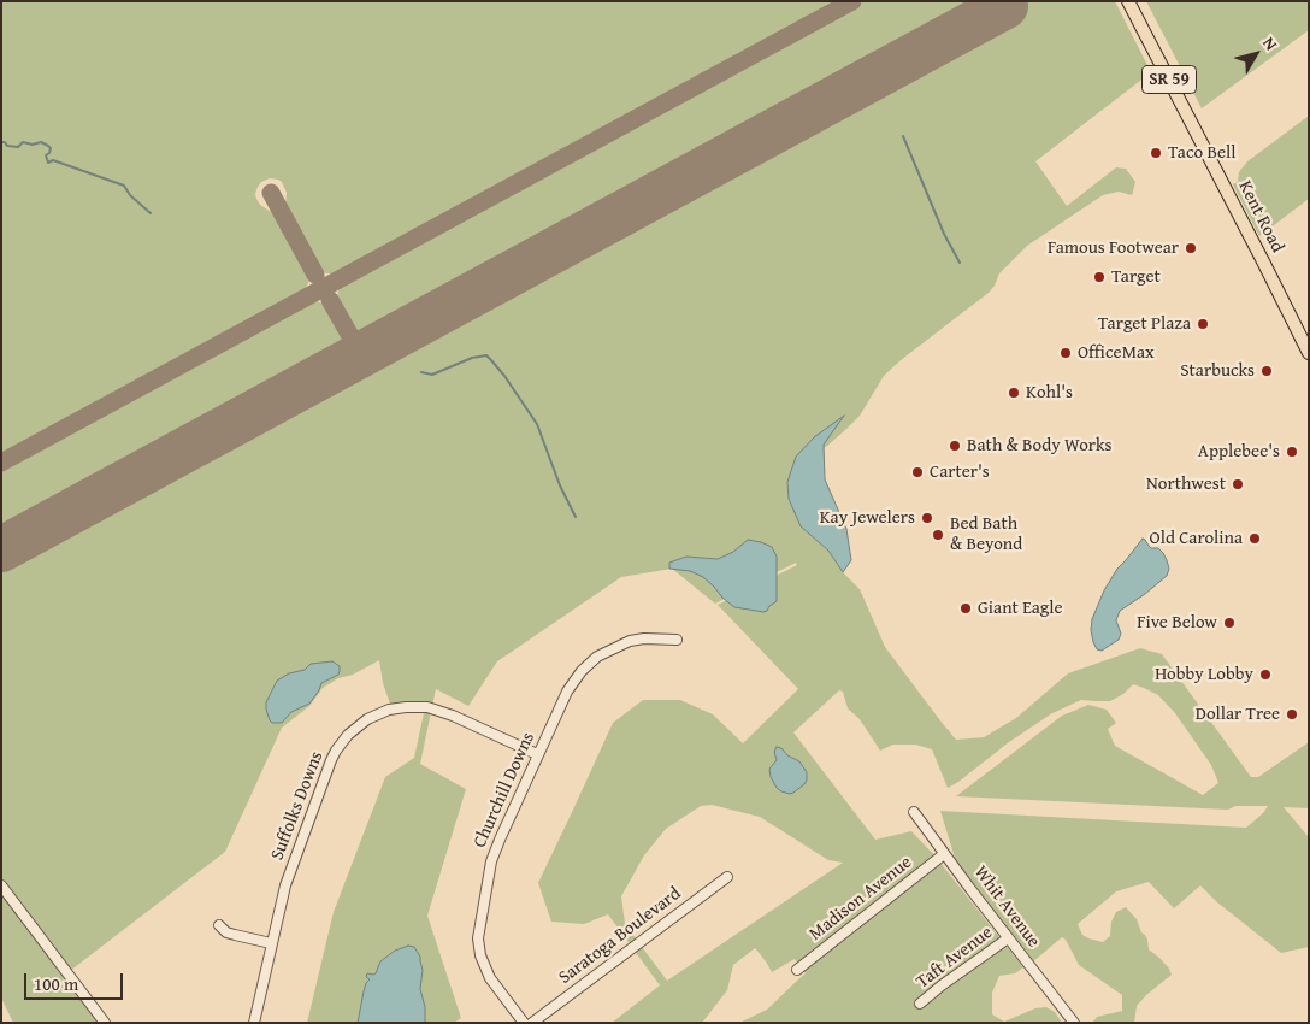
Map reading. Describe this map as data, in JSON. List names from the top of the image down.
{
  "streets": {
    "main road": ["SR 59", "Kent Road"],
    "street": [
      "Churchill Downs",
      "Suffolks Downs",
      "Madison Avenue",
      "Whit Avenue",
      "Saratoga Boulevard",
      "Taft Avenue"
    ]
  },
  "crossings": [
    ["Churchill Downs", "Suffolks Downs"],
    ["Madison Avenue", "Whit Avenue"],
    ["Whit Avenue", "Taft Avenue"]
  ],
  "places": [
    "Taco Bell",
    "Famous Footwear",
    "Target",
    "Target Plaza",
    "OfficeMax",
    "Starbucks",
    "Kohl's",
    "Bath & Body Works",
    "Applebee's",
    "Carter's",
    "Northwest",
    "Kay Jewelers",
    "Bed Bath & Beyond",
    "Old Carolina",
    "Giant Eagle",
    "Five Below",
    "Hobby Lobby",
    "Dollar Tree"
  ],
  "scale_bar": "100 m",
  "north": "top right"
}
